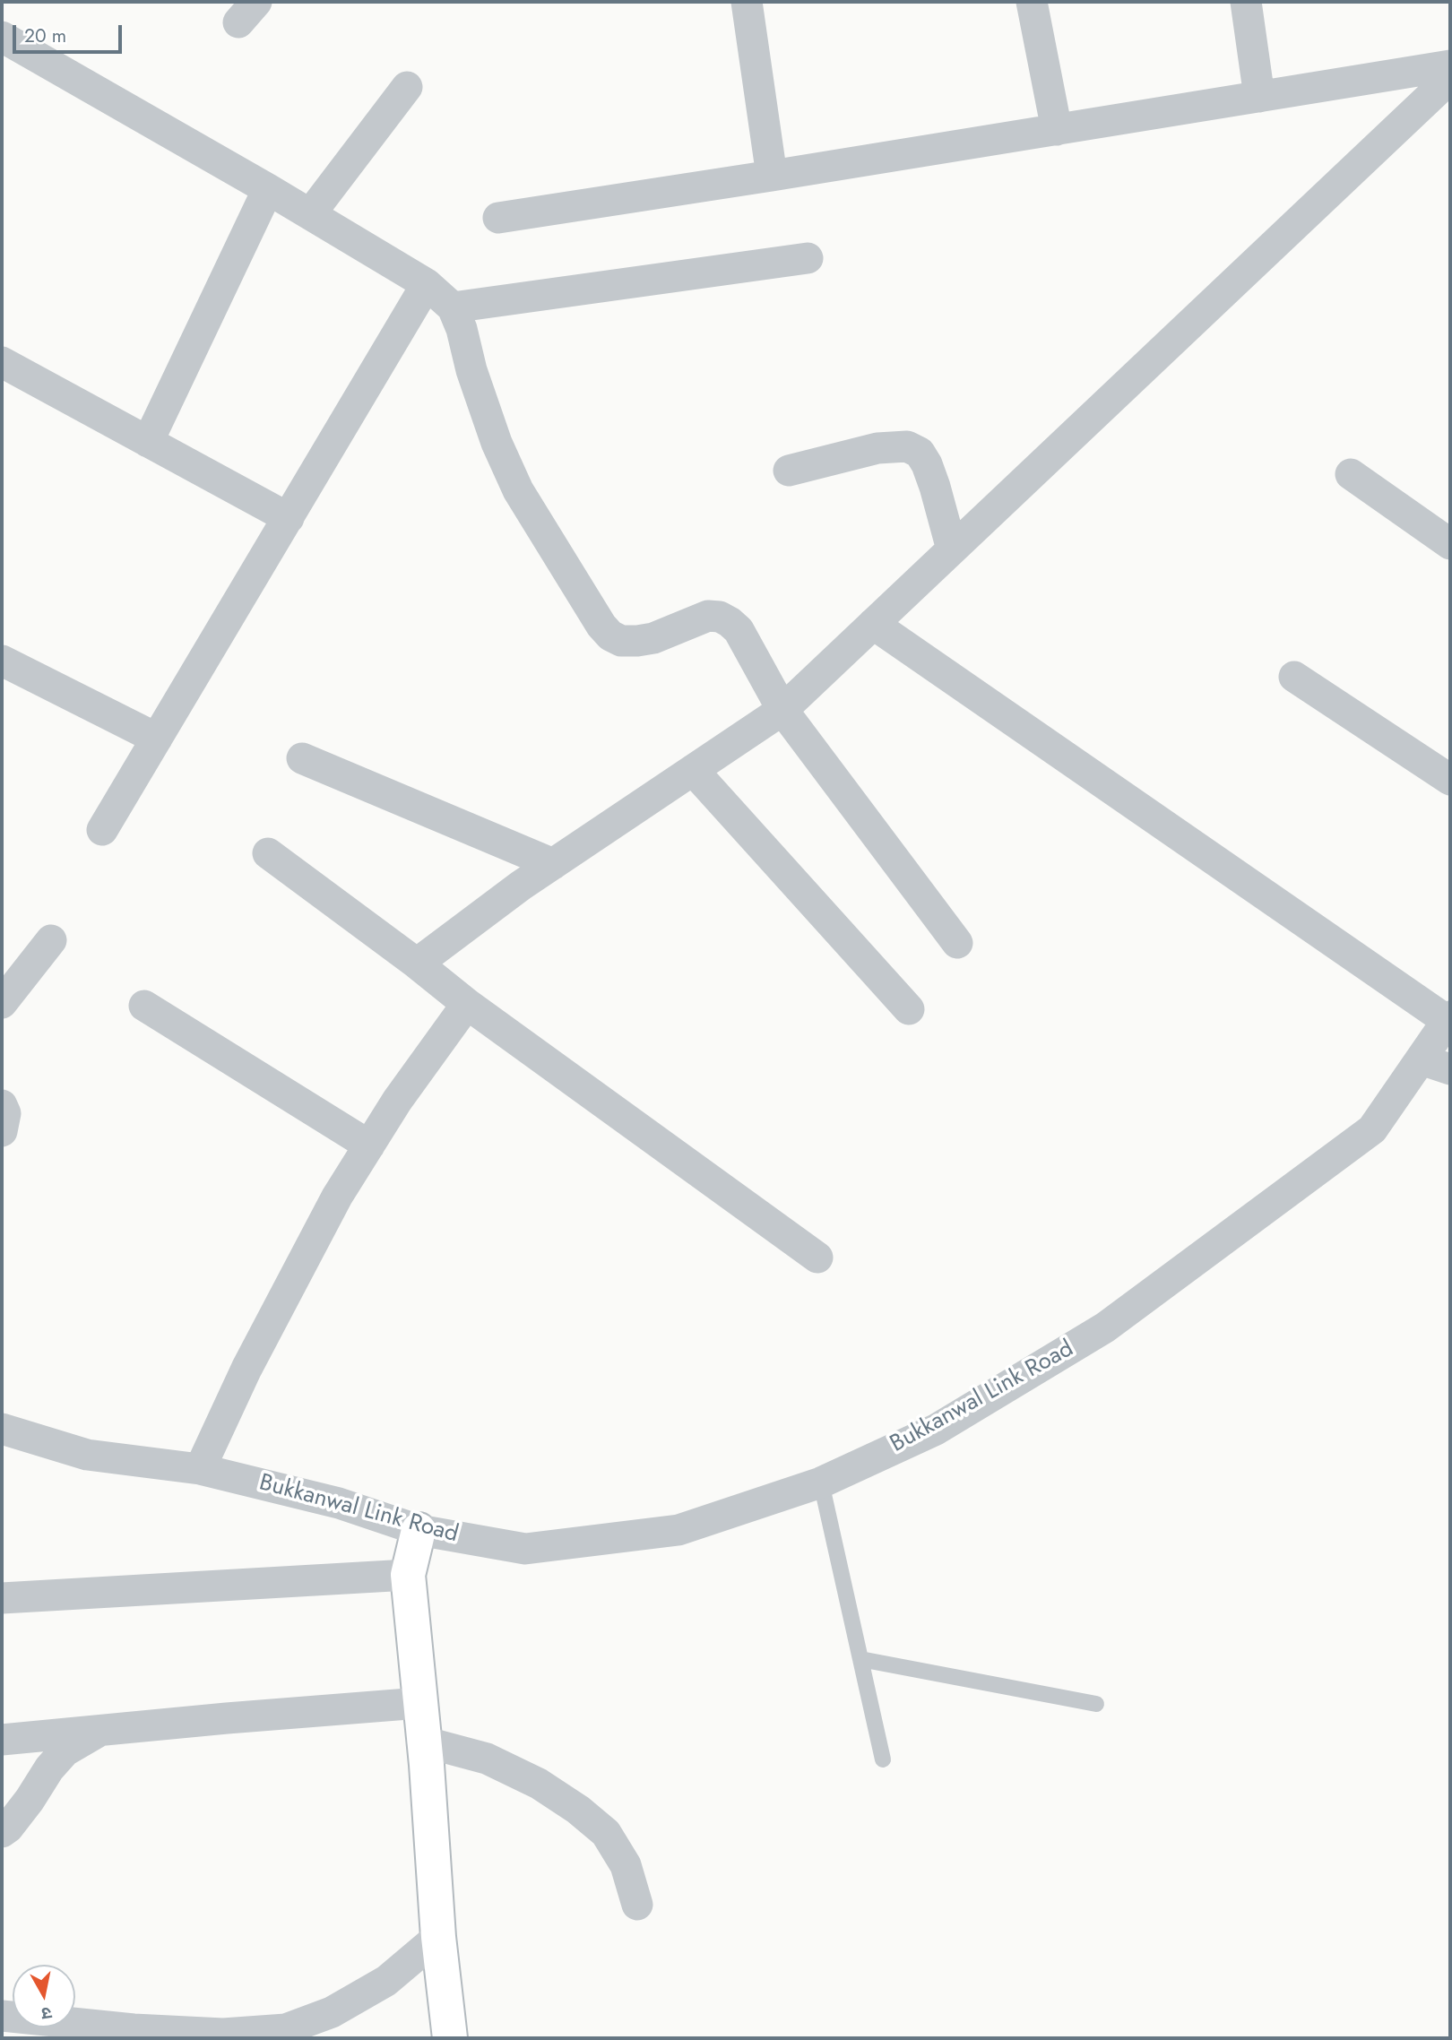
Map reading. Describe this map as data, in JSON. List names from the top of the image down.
{
  "streets": {
    "street": ["Bukkanwal Link Road"]
  },
  "scale_bar": "20 m",
  "north": "bottom"
}
